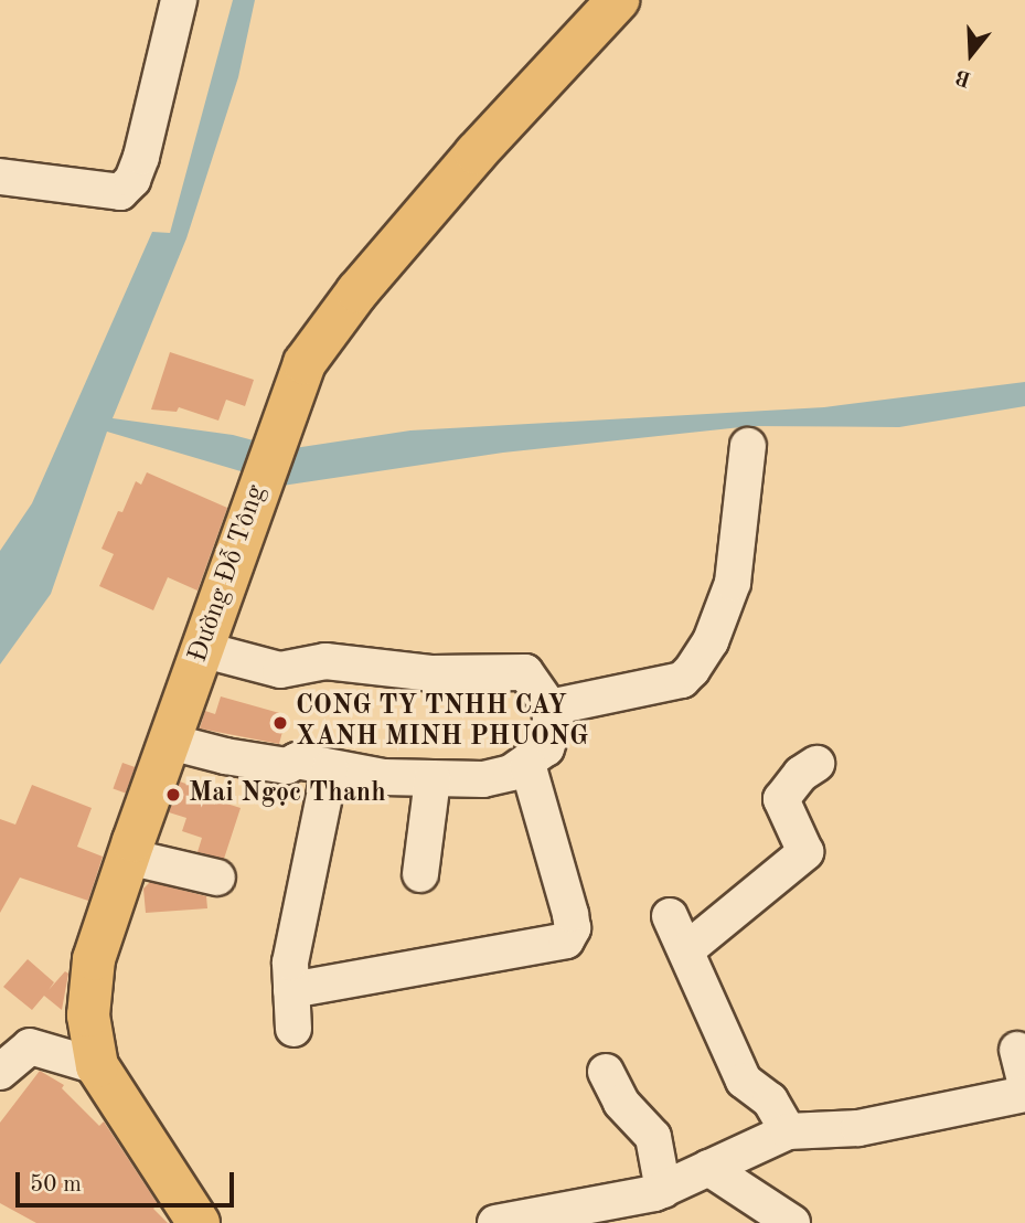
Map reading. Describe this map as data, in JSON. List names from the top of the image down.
{
  "streets": {
    "main road": ["Đường Đỗ Tông"]
  },
  "places": ["CONG TY TNHH CAY XANH MINH PHUONG", "Mai Ngọc Thanh"],
  "scale_bar": "50 m",
  "north": "bottom"
}
